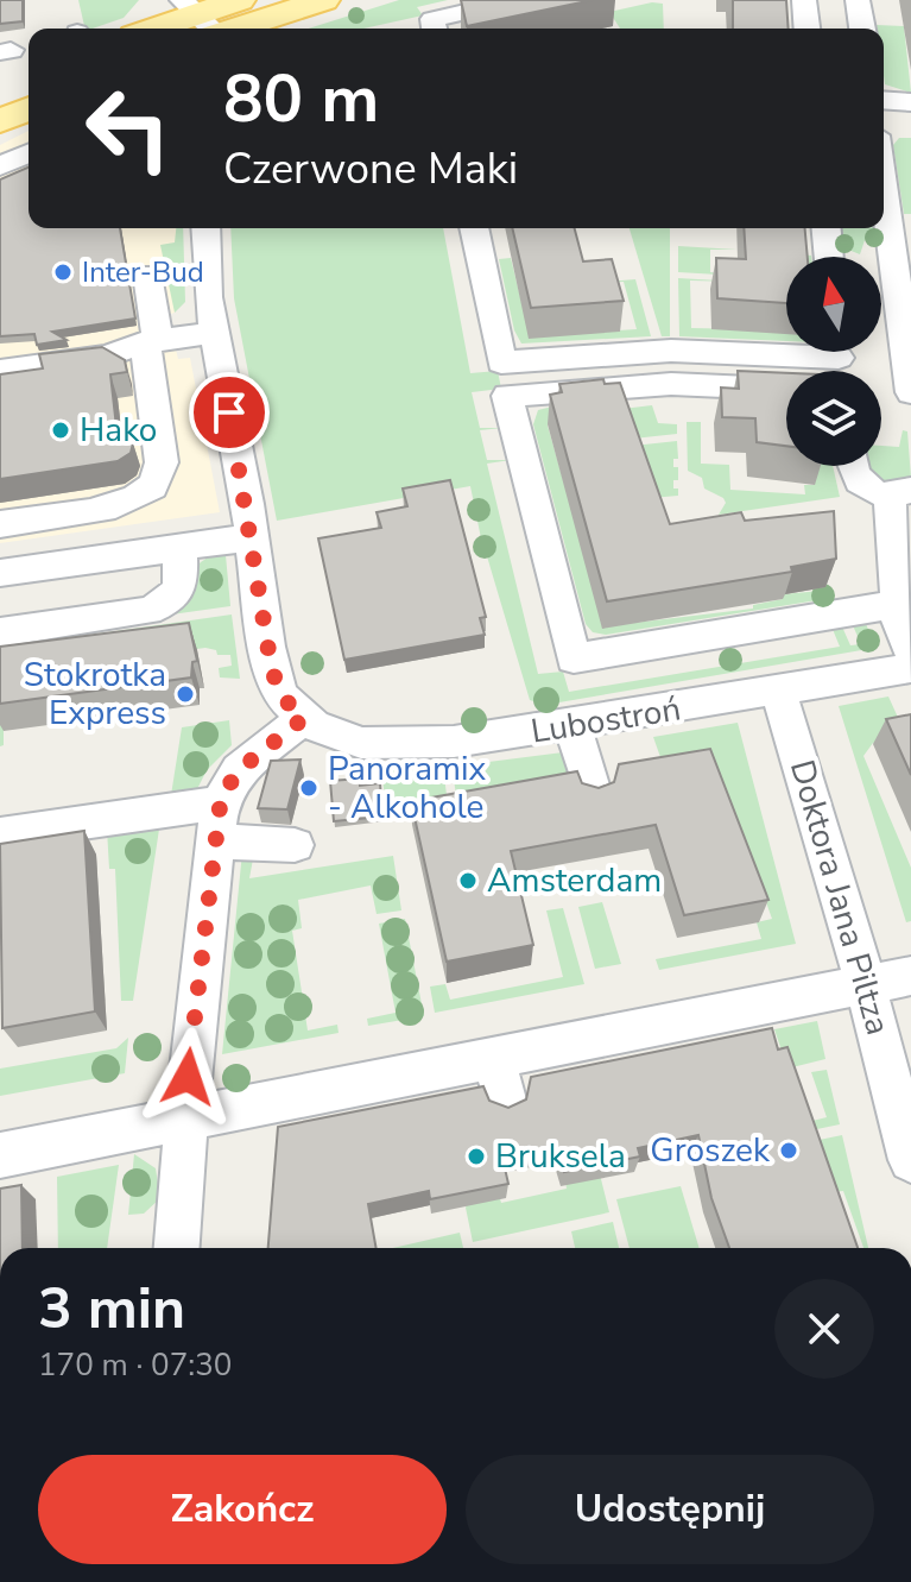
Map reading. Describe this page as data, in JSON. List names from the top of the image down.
{
  "streets": {
    "street": ["Lubostroń", "Doktora Jana Piltza"]
  },
  "crossings": [
    ["Lubostroń", "Doktora Jana Piltza"]
  ],
  "places": [
    "Inter-Bud",
    "Hako",
    "Stokrotka Express",
    "Panoramix - Alkohole",
    "Amsterdam",
    "Groszek",
    "Bruksela"
  ],
  "north": "top",
  "page": {
    "turn": ["80 m", "Czerwone Maki"],
    "heading": ["3 min", "170 m · 07:30"],
    "buttons": ["Zakończ", "Udostępnij"]
  }
}
